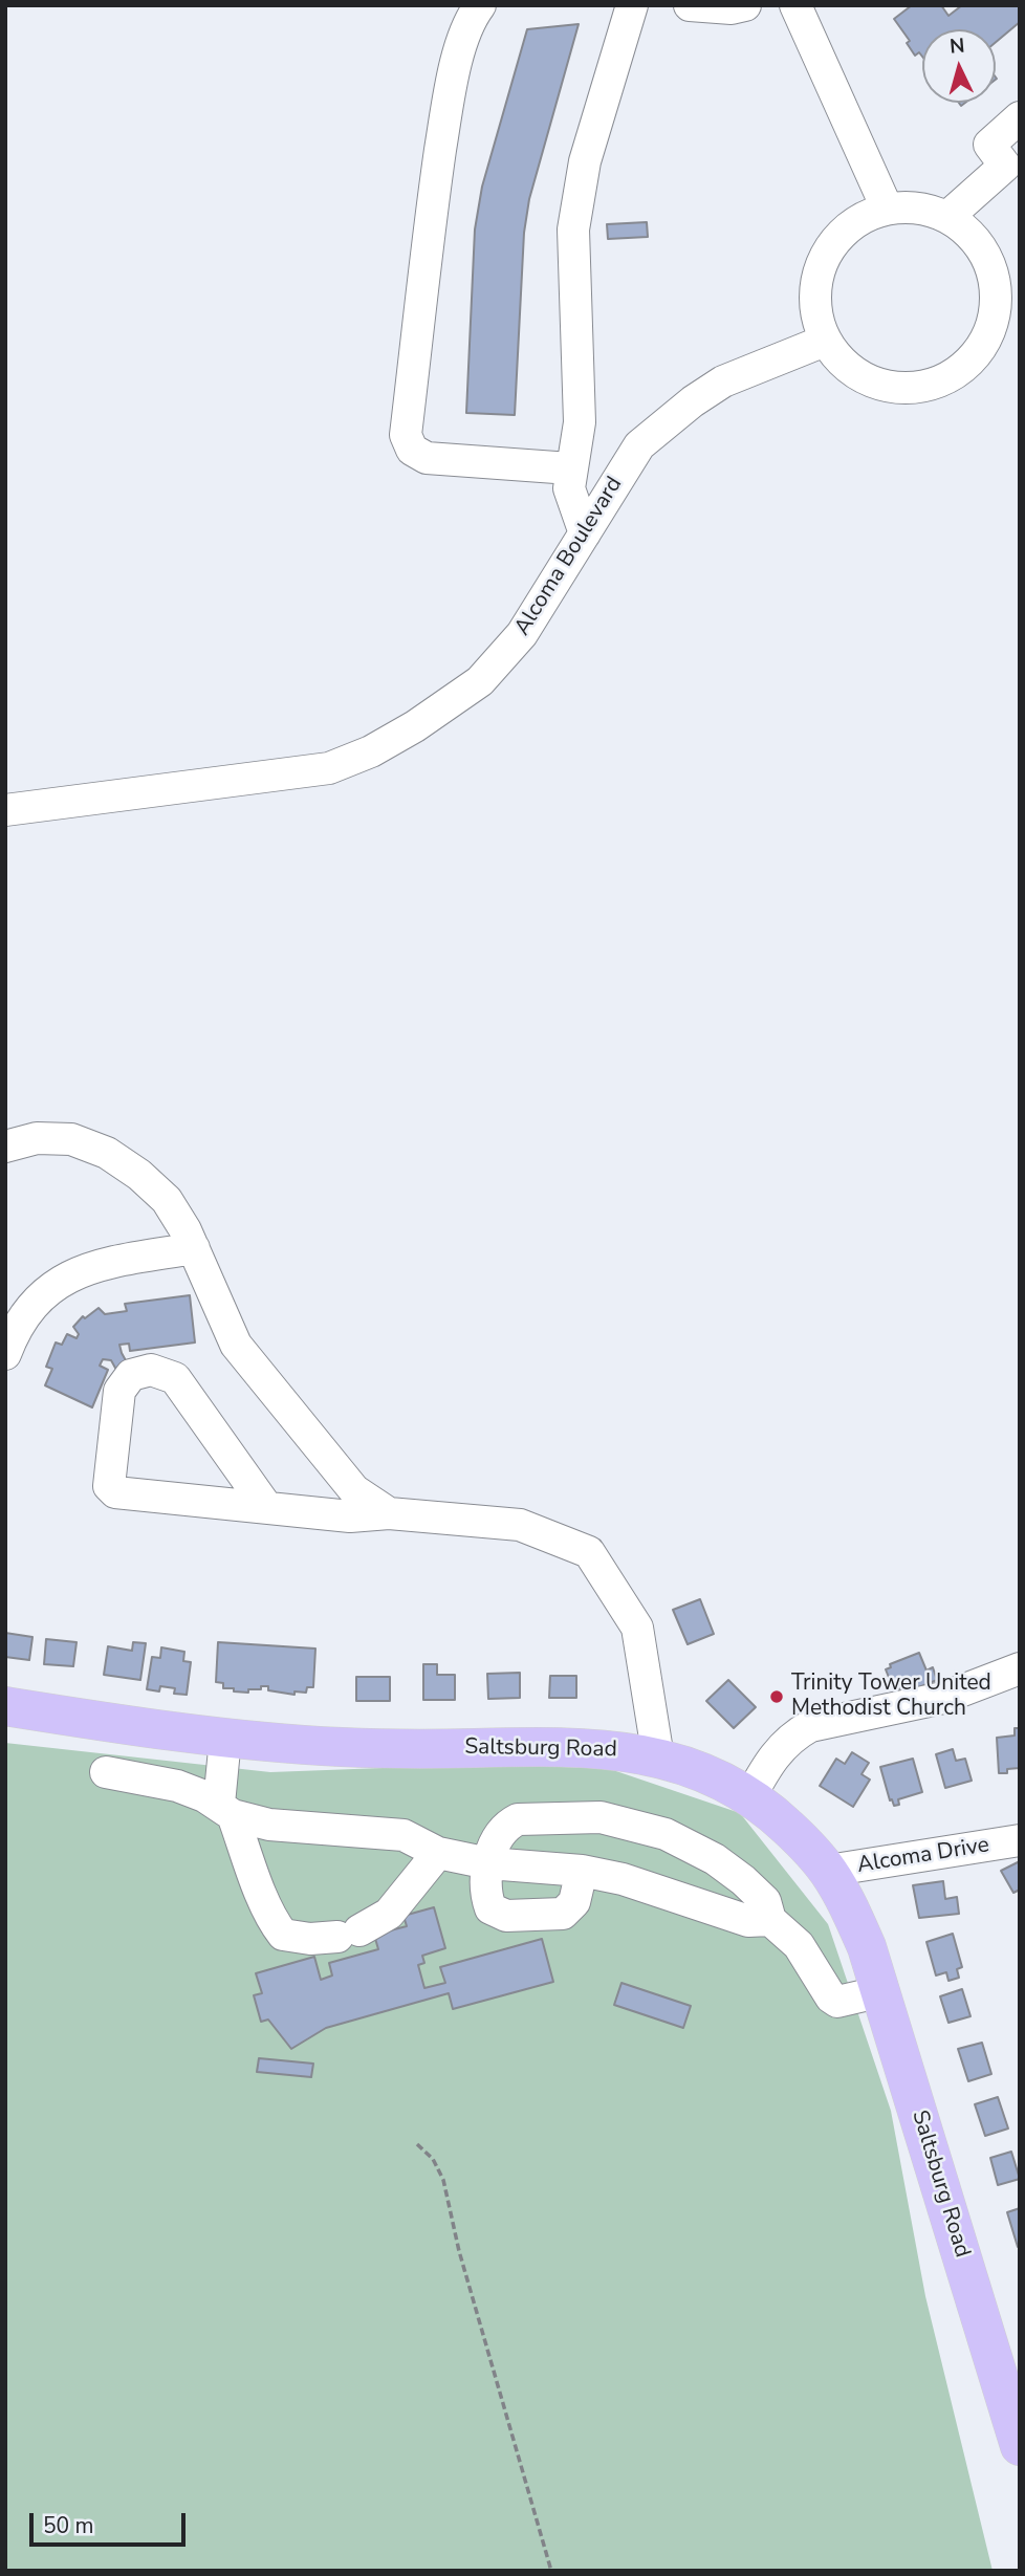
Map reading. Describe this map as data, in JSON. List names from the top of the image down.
{
  "streets": {
    "main road": ["Saltsburg Road"],
    "street": ["Alcoma Boulevard", "Alcoma Drive"]
  },
  "crossings": [
    ["Saltsburg Road", "Alcoma Drive"]
  ],
  "places": ["Trinity Tower United Methodist Church"],
  "scale_bar": "50 m",
  "north": "top"
}
